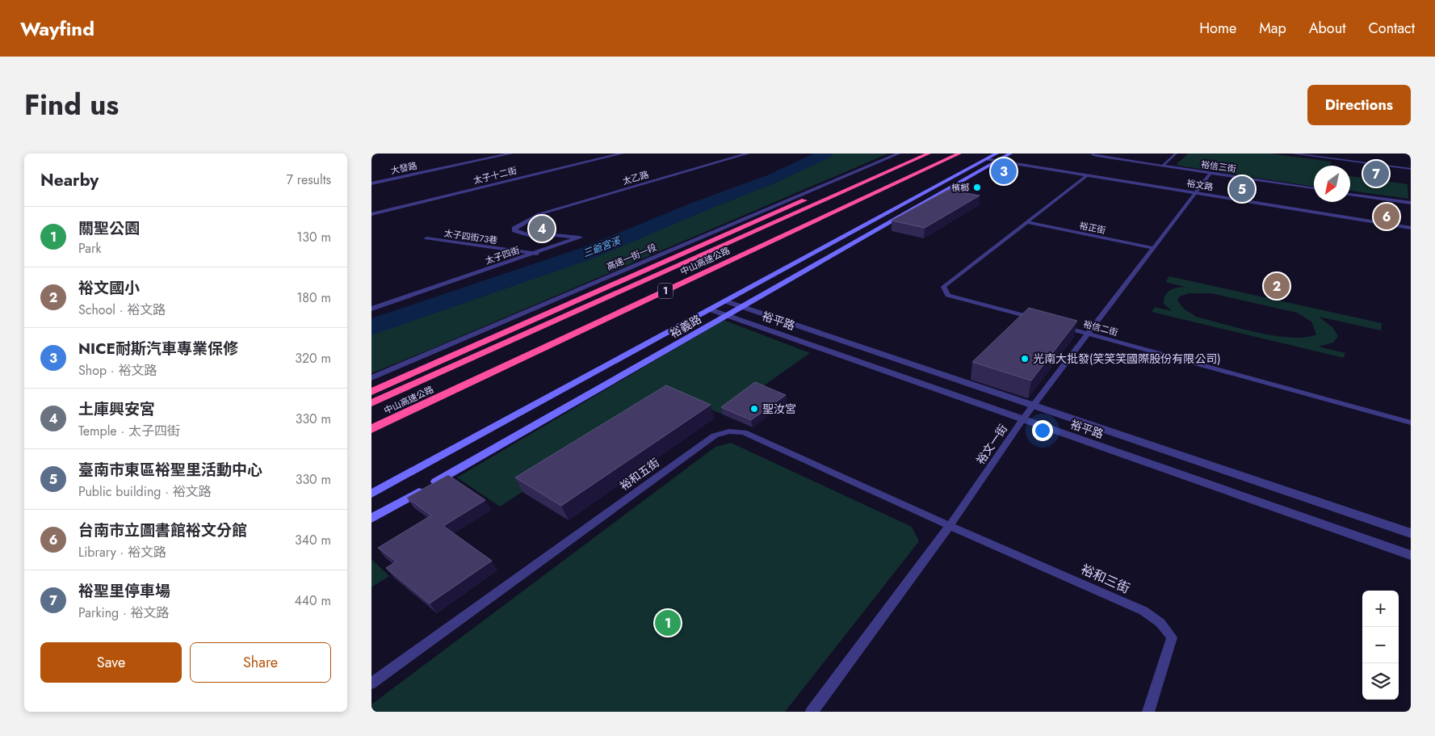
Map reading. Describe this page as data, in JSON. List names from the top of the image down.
{
  "streets": {
    "highway": ["中山高速公路", "1"],
    "street": [
      "大發路",
      "太子十二街",
      "太乙路",
      "裕文路",
      "太子四街",
      "高速一街一段",
      "裕平路",
      "裕義路"
    ],
    "lane": [
      "裕信三街",
      "裕正街",
      "太子四街73巷",
      "裕信二街",
      "裕文一街",
      "裕和五街",
      "裕和三街"
    ]
  },
  "crossings": [
    ["裕信三街", "裕文一街"],
    ["太乙路", "太子四街"],
    ["裕文路", "裕義路"],
    ["裕文路", "裕文一街"],
    ["裕正街", "裕文一街"],
    ["太子四街73巷", "太子四街"],
    ["裕平路", "裕義路"],
    ["裕平路", "裕文一街"],
    ["裕信二街", "裕文一街"],
    ["裕文一街", "裕和五街"],
    ["裕文一街", "裕和三街"],
    ["裕和五街", "裕和三街"]
  ],
  "water": ["三爺宮溪"],
  "places": ["檳榔", "光南大批發(笑笑笑國際股份有限公司)", "聖汝宮"],
  "north": "bottom left",
  "page": {
    "header": "Wayfind",
    "nav": [
      "Home",
      "Map",
      "About",
      "Contact"
    ],
    "title": "Find us",
    "buttons": [
      "Directions",
      ["Save", "Share"]
    ],
    "heading": ["Nearby", "7 results"],
    "pins": [
      "3",
      "7",
      "5",
      "6",
      "4",
      "2",
      "1"
    ],
    "list": [
      {
        "mark": "1",
        "name": "關聖公園",
        "note": "Park",
        "value": "130 m"
      },
      {
        "mark": "2",
        "name": "裕文國小",
        "note": "School · 裕文路",
        "value": "180 m"
      },
      {
        "mark": "3",
        "name": "NICE耐斯汽車專業保修",
        "note": "Shop · 裕文路",
        "value": "320 m"
      },
      {
        "mark": "4",
        "name": "土庫興安宮",
        "note": "Temple · 太子四街",
        "value": "330 m"
      },
      {
        "mark": "5",
        "name": "臺南市東區裕聖里活動中心",
        "note": "Public building · 裕文路",
        "value": "330 m"
      },
      {
        "mark": "6",
        "name": "台南市立圖書館裕文分館",
        "note": "Library · 裕文路",
        "value": "340 m"
      },
      {
        "mark": "7",
        "name": "裕聖里停車場",
        "note": "Parking · 裕文路",
        "value": "440 m"
      }
    ],
    "map_buttons": ["+", "−"]
  }
}
